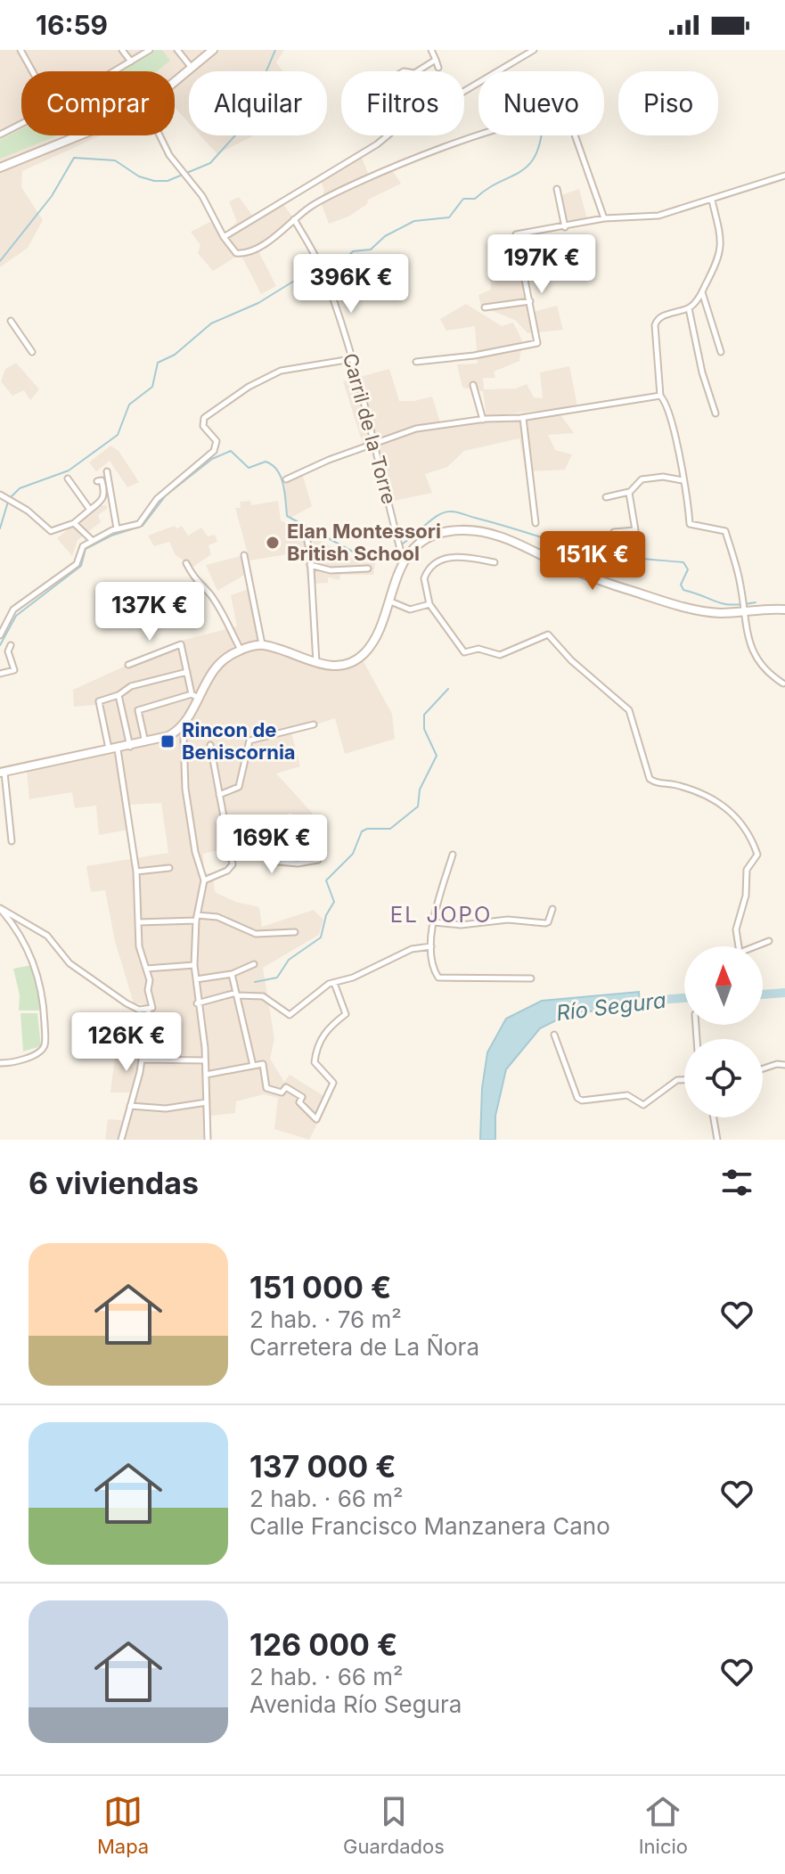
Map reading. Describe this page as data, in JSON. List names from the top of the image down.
{
  "streets": {
    "street": ["Carril de la Torre"]
  },
  "districts": ["EL JOPO"],
  "water": ["Río Segura"],
  "places": {
    "other": ["Elan Montessori British School"],
    "transit": ["Rincon de Beniscornia"]
  },
  "north": "top",
  "page": {
    "status": "16:59",
    "chip": [
      "Comprar",
      "Alquilar",
      "Filtros",
      "Nuevo",
      "Piso"
    ],
    "price": [
      "197K €",
      "396K €",
      "151K €",
      "137K €",
      "169K €",
      "126K €"
    ],
    "heading": "6 viviendas",
    "list": [
      {
        "name": "151 000 €",
        "note": "2 hab. · 76 m² · Carretera de La Ñora"
      },
      {
        "name": "137 000 €",
        "note": "2 hab. · 66 m² · Calle Francisco Manzanera Cano"
      },
      {
        "name": "126 000 €",
        "note": "2 hab. · 66 m² · Avenida Río Segura"
      }
    ],
    "tabs": ["Mapa", "Guardados", "Inicio"]
  }
}
